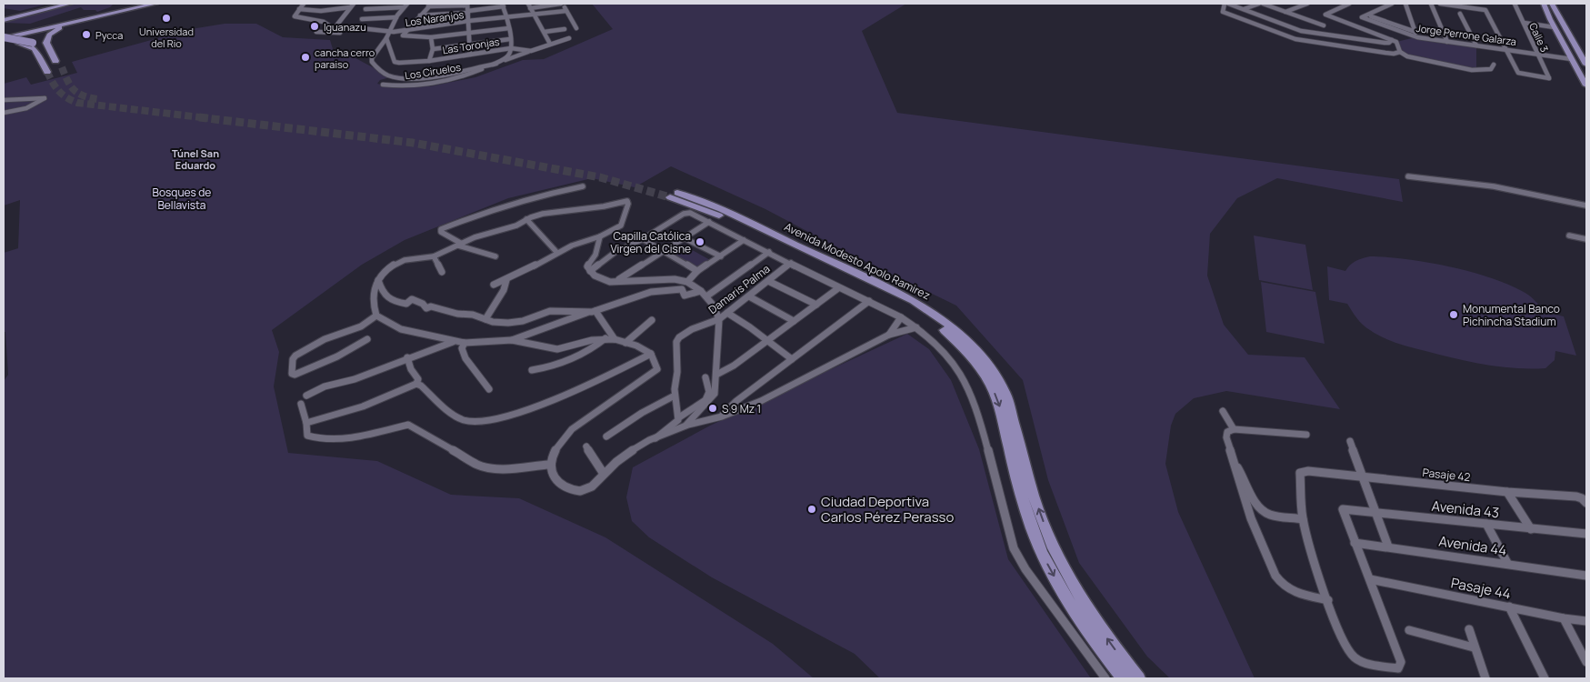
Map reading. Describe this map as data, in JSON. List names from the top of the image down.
{
  "streets": {
    "main road": ["Avenida Modesto Apolo Ramirez"],
    "street": [
      "Los Naranjos",
      "Jorge Perrone Galarza",
      "Calle 3",
      "Las Toronjas",
      "Los Ciruelos",
      "Damaris Palma",
      "Pasaje 42",
      "Avenida 43",
      "Avenida 44",
      "Pasaje 44"
    ]
  },
  "crossings": [
    ["Jorge Perrone Galarza", "Calle 3"],
    ["Las Toronjas", "Los Ciruelos"],
    ["Avenida 43", "Avenida 44"]
  ],
  "districts": ["Túnel San Eduardo"],
  "parks": ["Bosques de Bellavista"],
  "places": [
    "Universidad del Rio",
    "Iguanazu",
    "Pycca",
    "cancha cerro paraiso",
    "Capilla Católica Virgen del Cisne",
    "Monumental Banco Pichincha Stadium",
    "S 9 Mz 1",
    "Ciudad Deportiva Carlos Pérez Perasso"
  ]
}
